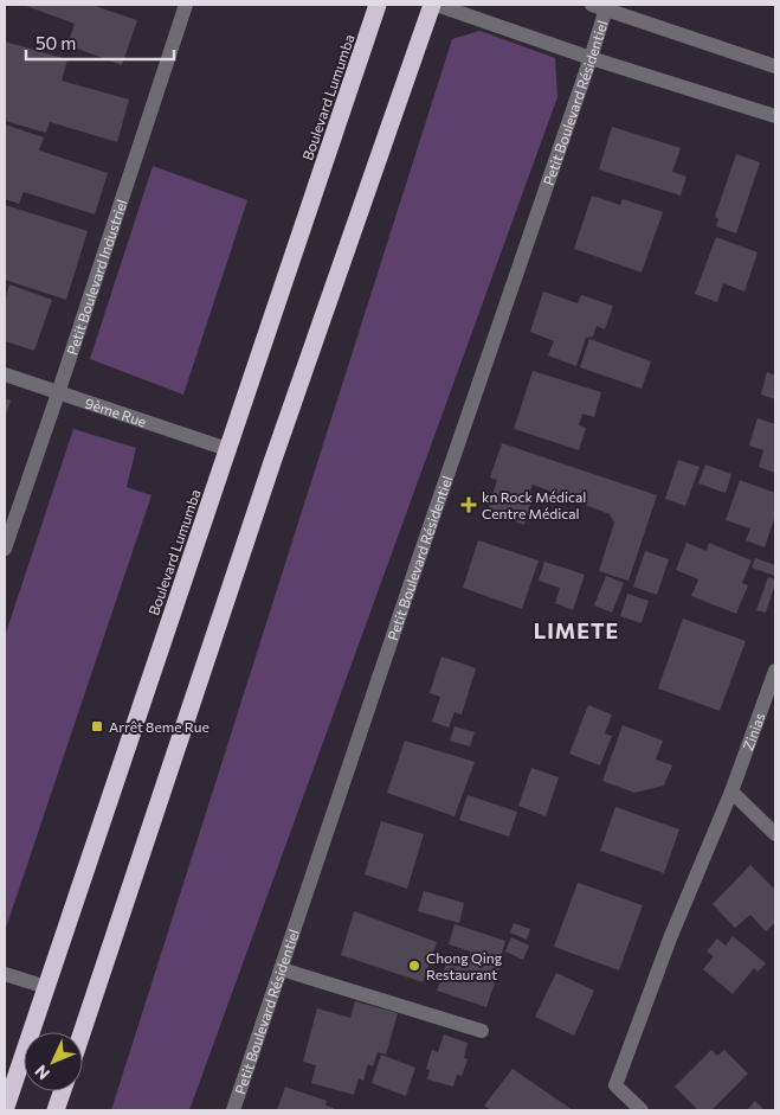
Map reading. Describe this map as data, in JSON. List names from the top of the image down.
{
  "streets": {
    "highway": ["Boulevard Lumumba"],
    "street": [
      "Petit Boulevard Résidentiel",
      "Petit Boulevard Industriel",
      "9ème Rue",
      "Zinias"
    ]
  },
  "crossings": [
    ["Boulevard Lumumba", "9ème Rue"],
    ["Petit Boulevard Industriel", "9ème Rue"]
  ],
  "districts": ["LIMETE"],
  "places": {
    "health": ["kn Rock Médical Centre Médical"],
    "transit": ["Arrêt 8eme Rue"],
    "other": ["Chong Qing Restaurant"]
  },
  "scale_bar": "50 m",
  "north": "bottom left"
}
